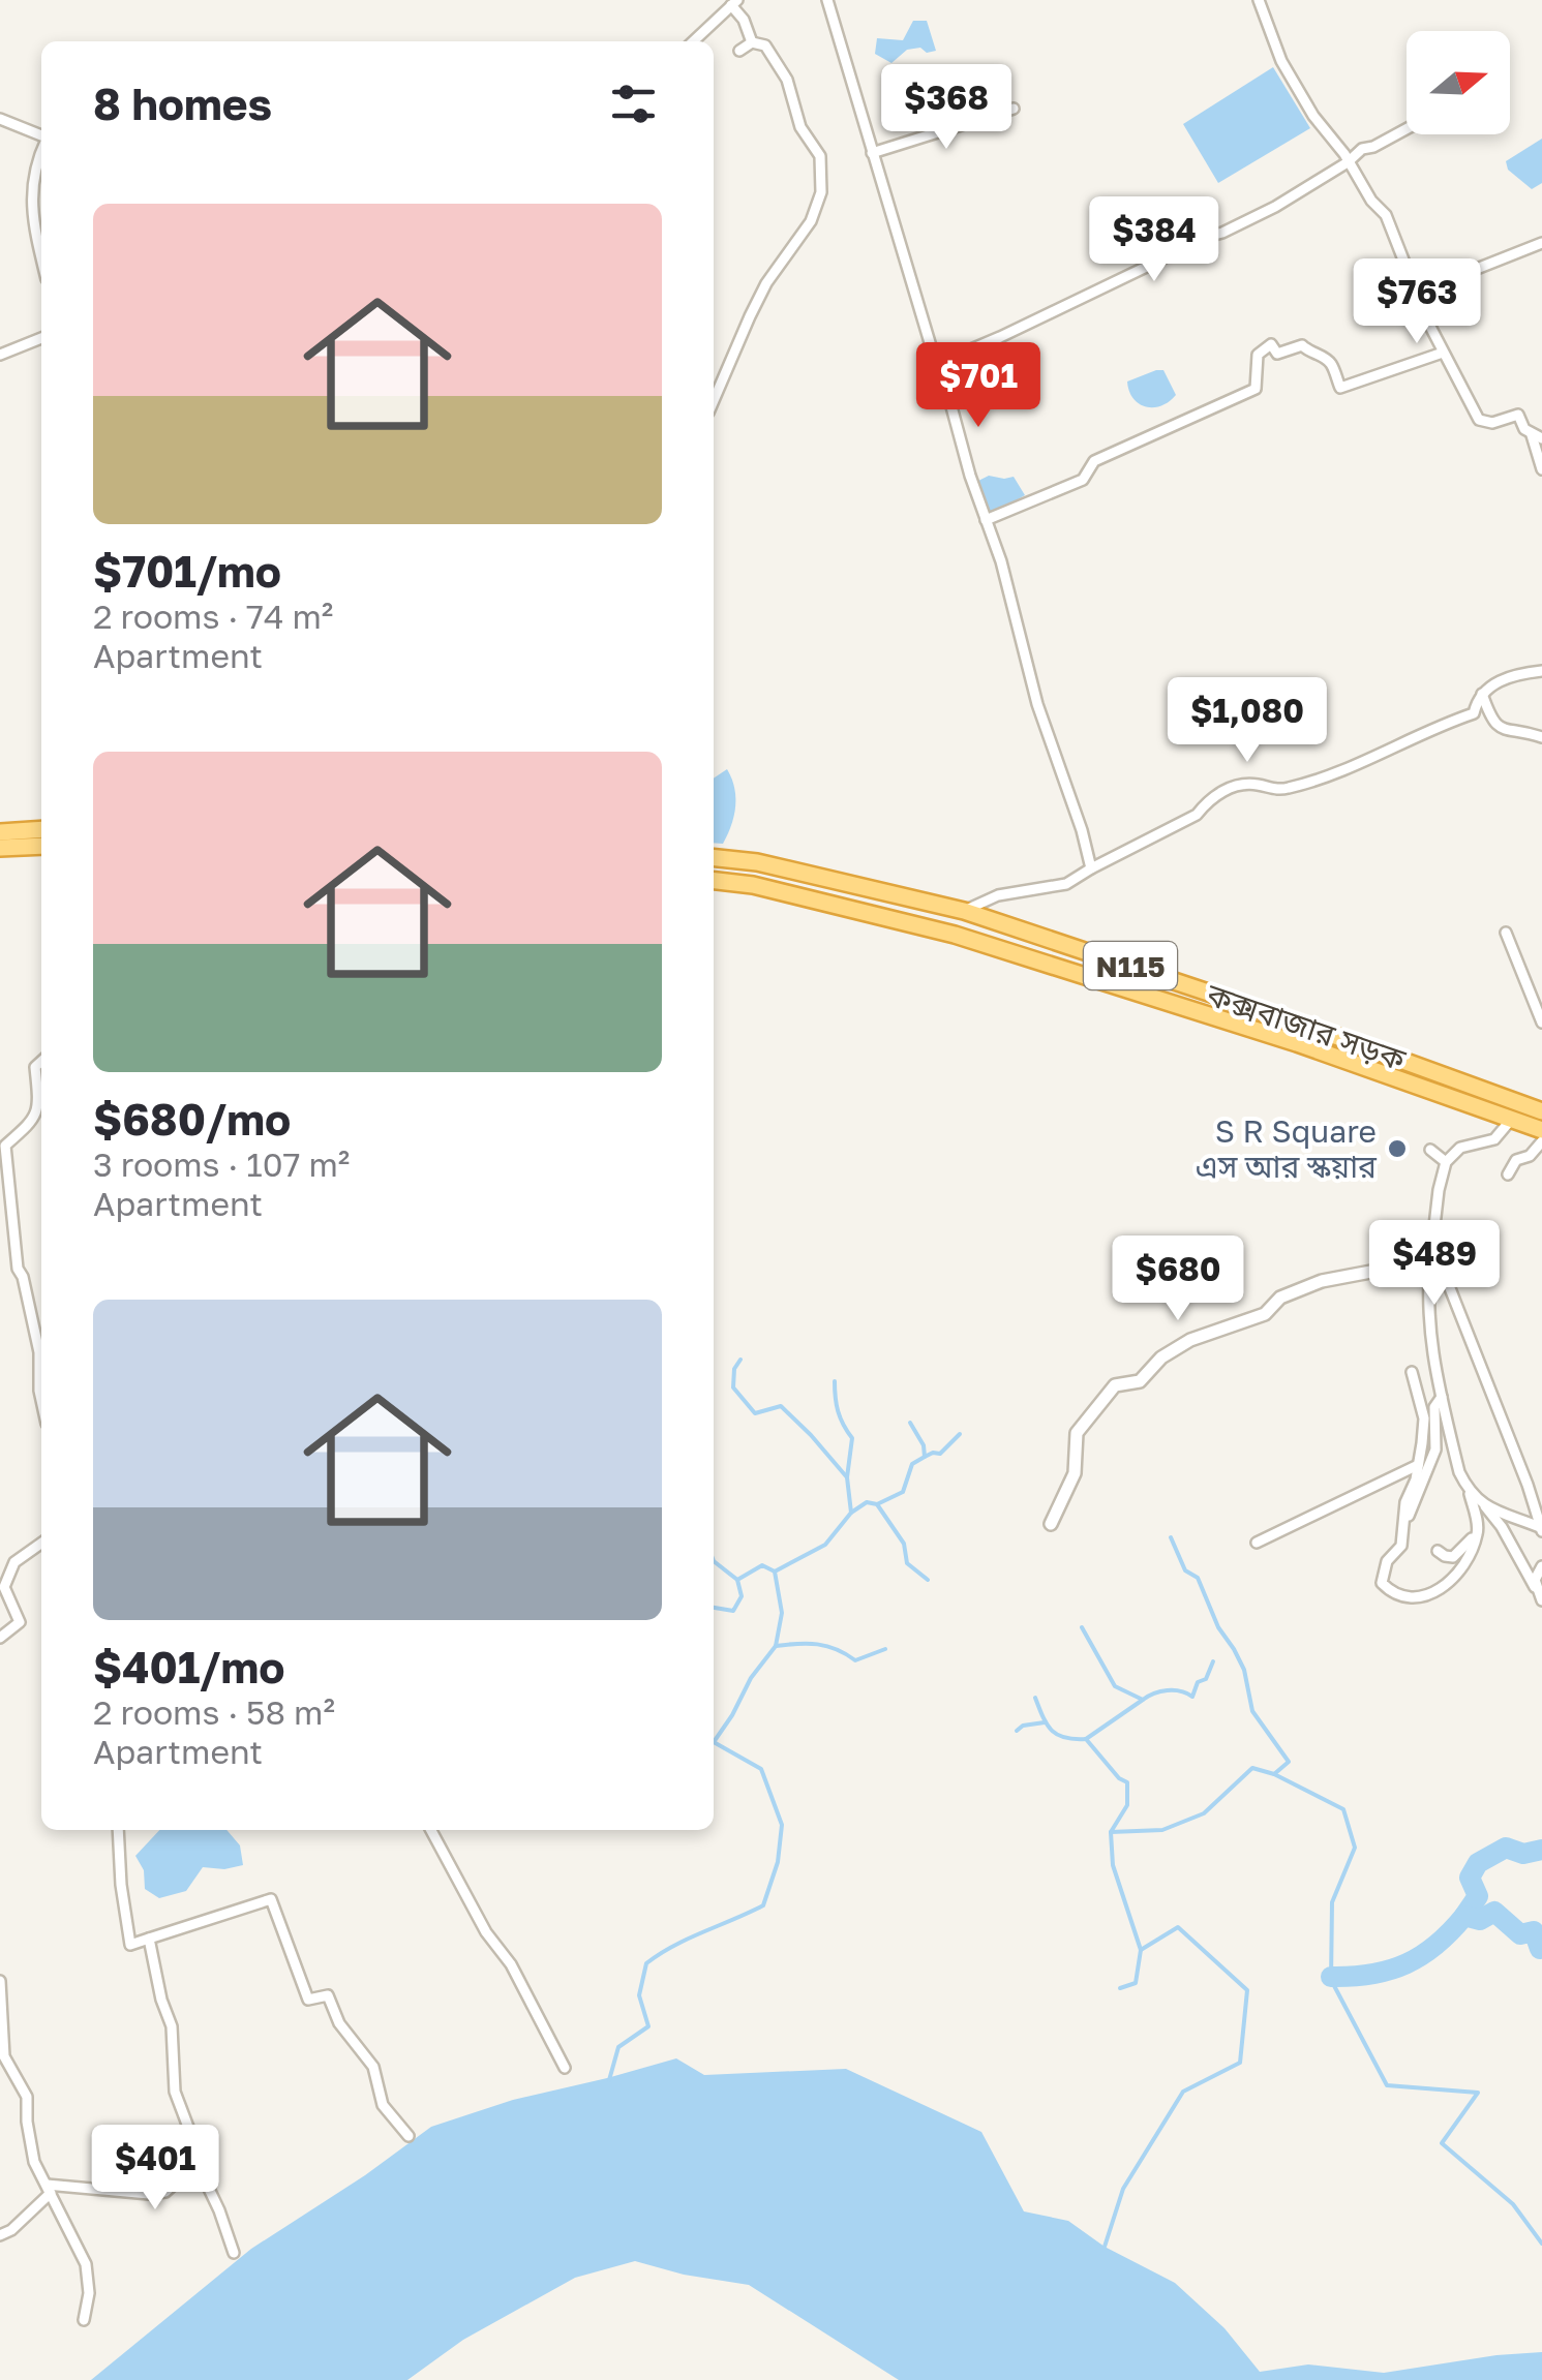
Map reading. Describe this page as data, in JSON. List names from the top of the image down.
{
  "streets": {
    "highway": ["N115", "কক্সবাজার সড়ক"]
  },
  "places": ["S R Square এস আর স্কয়ার"],
  "north": "right",
  "page": {
    "heading": "8 homes",
    "price": [
      "$368",
      "$384",
      "$763",
      "$701",
      "$1,080",
      "$489",
      "$680",
      "$401"
    ],
    "list": [
      {
        "name": "$701/mo",
        "note": "2 rooms · 74 m² · Apartment"
      },
      {
        "name": "$680/mo",
        "note": "3 rooms · 107 m² · Apartment"
      },
      {
        "name": "$401/mo",
        "note": "2 rooms · 58 m² · Apartment"
      }
    ]
  }
}
